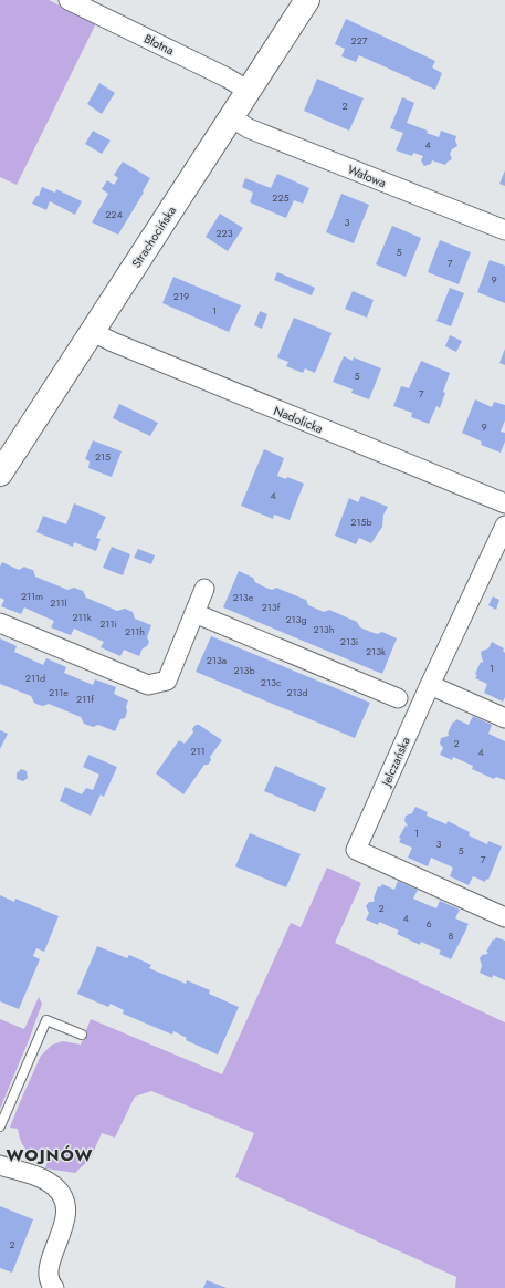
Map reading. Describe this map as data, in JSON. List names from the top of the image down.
{
  "streets": {
    "main road": ["Strachocińska"],
    "street": [
      "Błotna",
      "Wałowa",
      "Nadolicka",
      "Jelczańska"
    ]
  },
  "crossings": [
    ["Błotna", "Strachocińska"],
    ["Wałowa", "Strachocińska"],
    ["Strachocińska", "Nadolicka"]
  ],
  "districts": ["WOJNÓW"],
  "house_numbers": [
    "227",
    "2",
    "4",
    "225",
    "224",
    "3",
    "223",
    "5",
    "7",
    "9",
    "219",
    "1",
    "5",
    "7",
    "9",
    "215",
    "4",
    "215b",
    "211m",
    "213e",
    "211l",
    "213f",
    "211k",
    "213g",
    "211i",
    "213h",
    "211h",
    "213i",
    "213k",
    "213a",
    "1",
    "213b",
    "211d",
    "213c",
    "211e",
    "213d",
    "211f",
    "2",
    "211",
    "4",
    "1",
    "3",
    "5",
    "7",
    "2",
    "4",
    "6",
    "8",
    "2"
  ]
}
